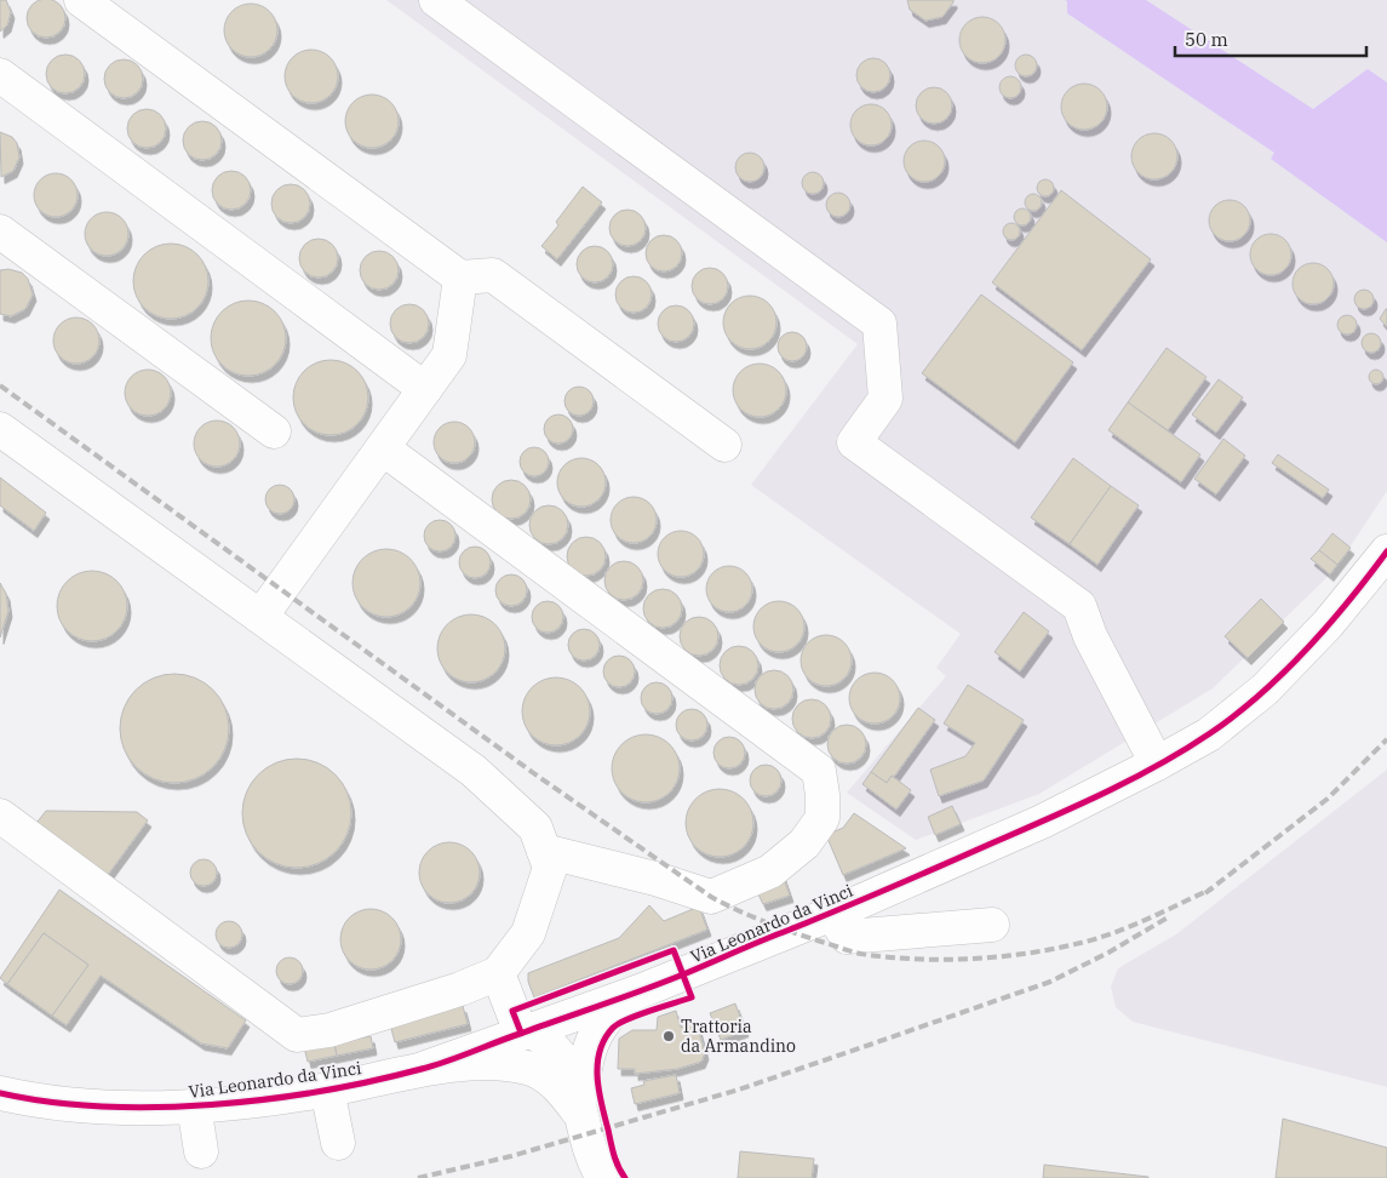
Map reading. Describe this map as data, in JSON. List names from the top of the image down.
{
  "streets": {
    "street": ["Via Leonardo da Vinci"]
  },
  "places": ["Trattoria da Armandino"],
  "scale_bar": "50 m"
}
